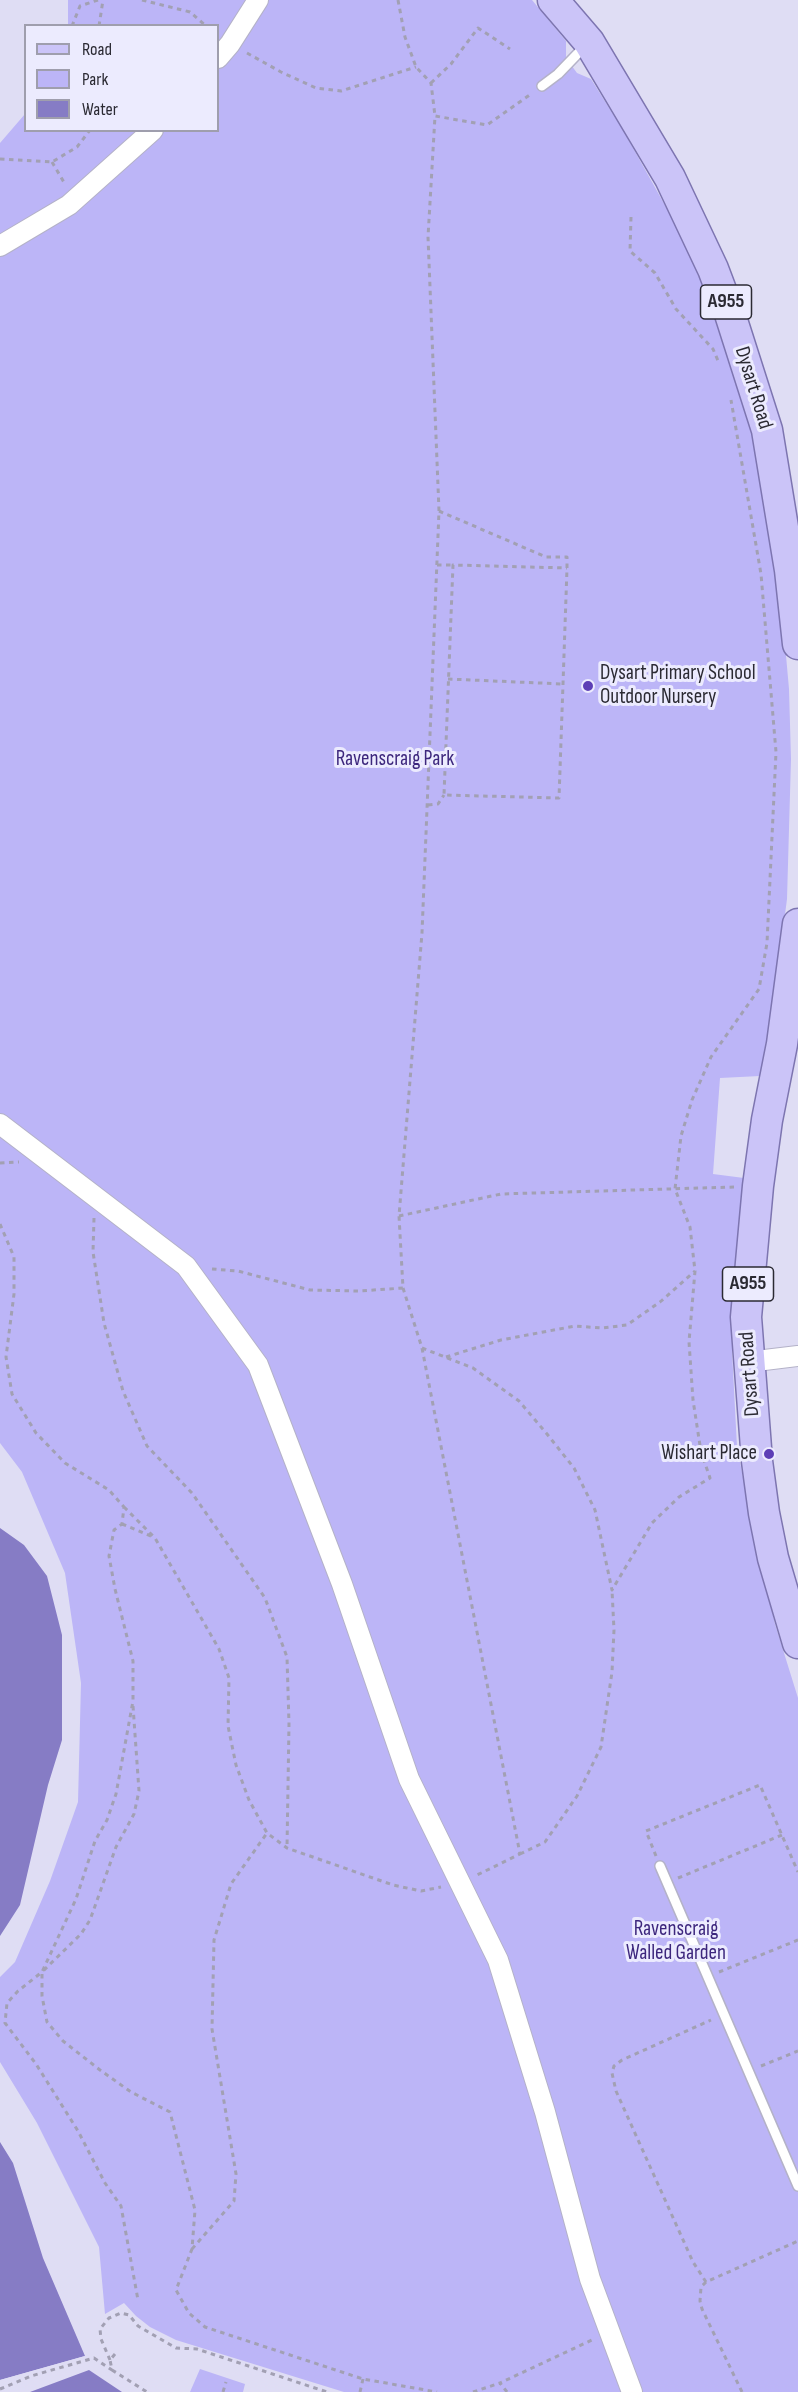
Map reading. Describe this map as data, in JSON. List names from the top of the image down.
{
  "streets": {
    "main road": ["A955", "Dysart Road"]
  },
  "parks": ["Ravenscraig Park", "Ravenscraig Walled Garden"],
  "places": ["Dysart Primary School Outdoor Nursery", "Wishart Place"],
  "legend": ["Road", "Park", "Water"]
}
